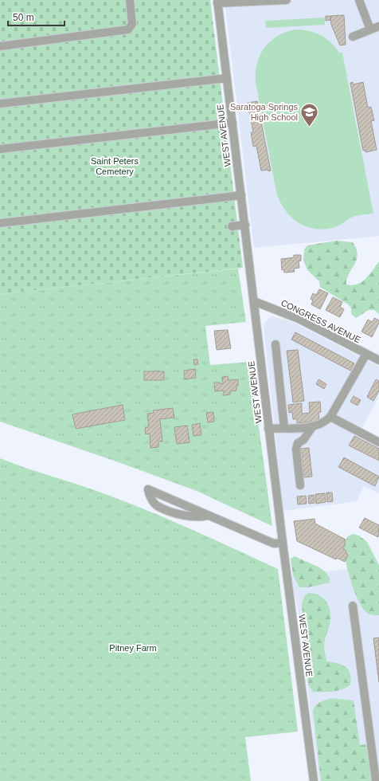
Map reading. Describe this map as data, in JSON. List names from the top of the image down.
{
  "streets": {
    "street": ["WEST AVENUE", "CONGRESS AVENUE"]
  },
  "crossings": [
    ["WEST AVENUE", "CONGRESS AVENUE"]
  ],
  "parks": ["Saint Peters Cemetery", "Pitney Farm"],
  "places": {
    "school or university": ["Saratoga Springs High School"]
  },
  "scale_bar": "50 m"
}
